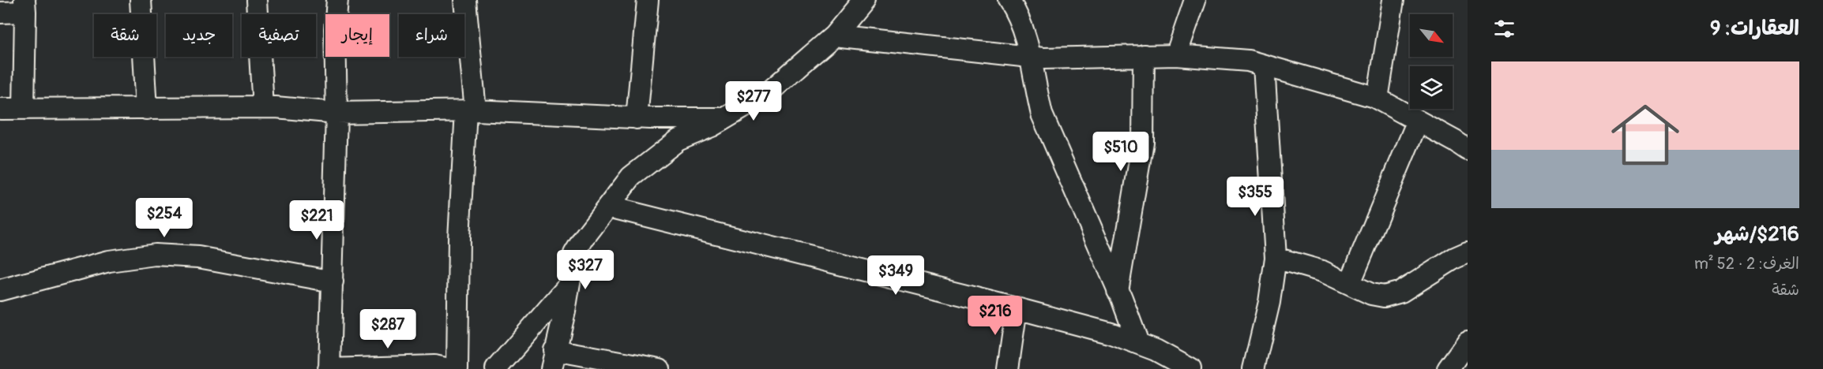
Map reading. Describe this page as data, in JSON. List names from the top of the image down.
{
  "north": "bottom right",
  "page": {
    "heading": "العقارات: 9",
    "chip": [
      "شراء",
      "إيجار",
      "تصفية",
      "جديد",
      "شقة"
    ],
    "list": [
      {
        "name": "$216/شهر",
        "note": "الغرف: 2 · 52 m² · شقة"
      }
    ],
    "price": [
      "$277",
      "$510",
      "$355",
      "$254",
      "$221",
      "$327",
      "$349",
      "$216",
      "$287"
    ]
  }
}
